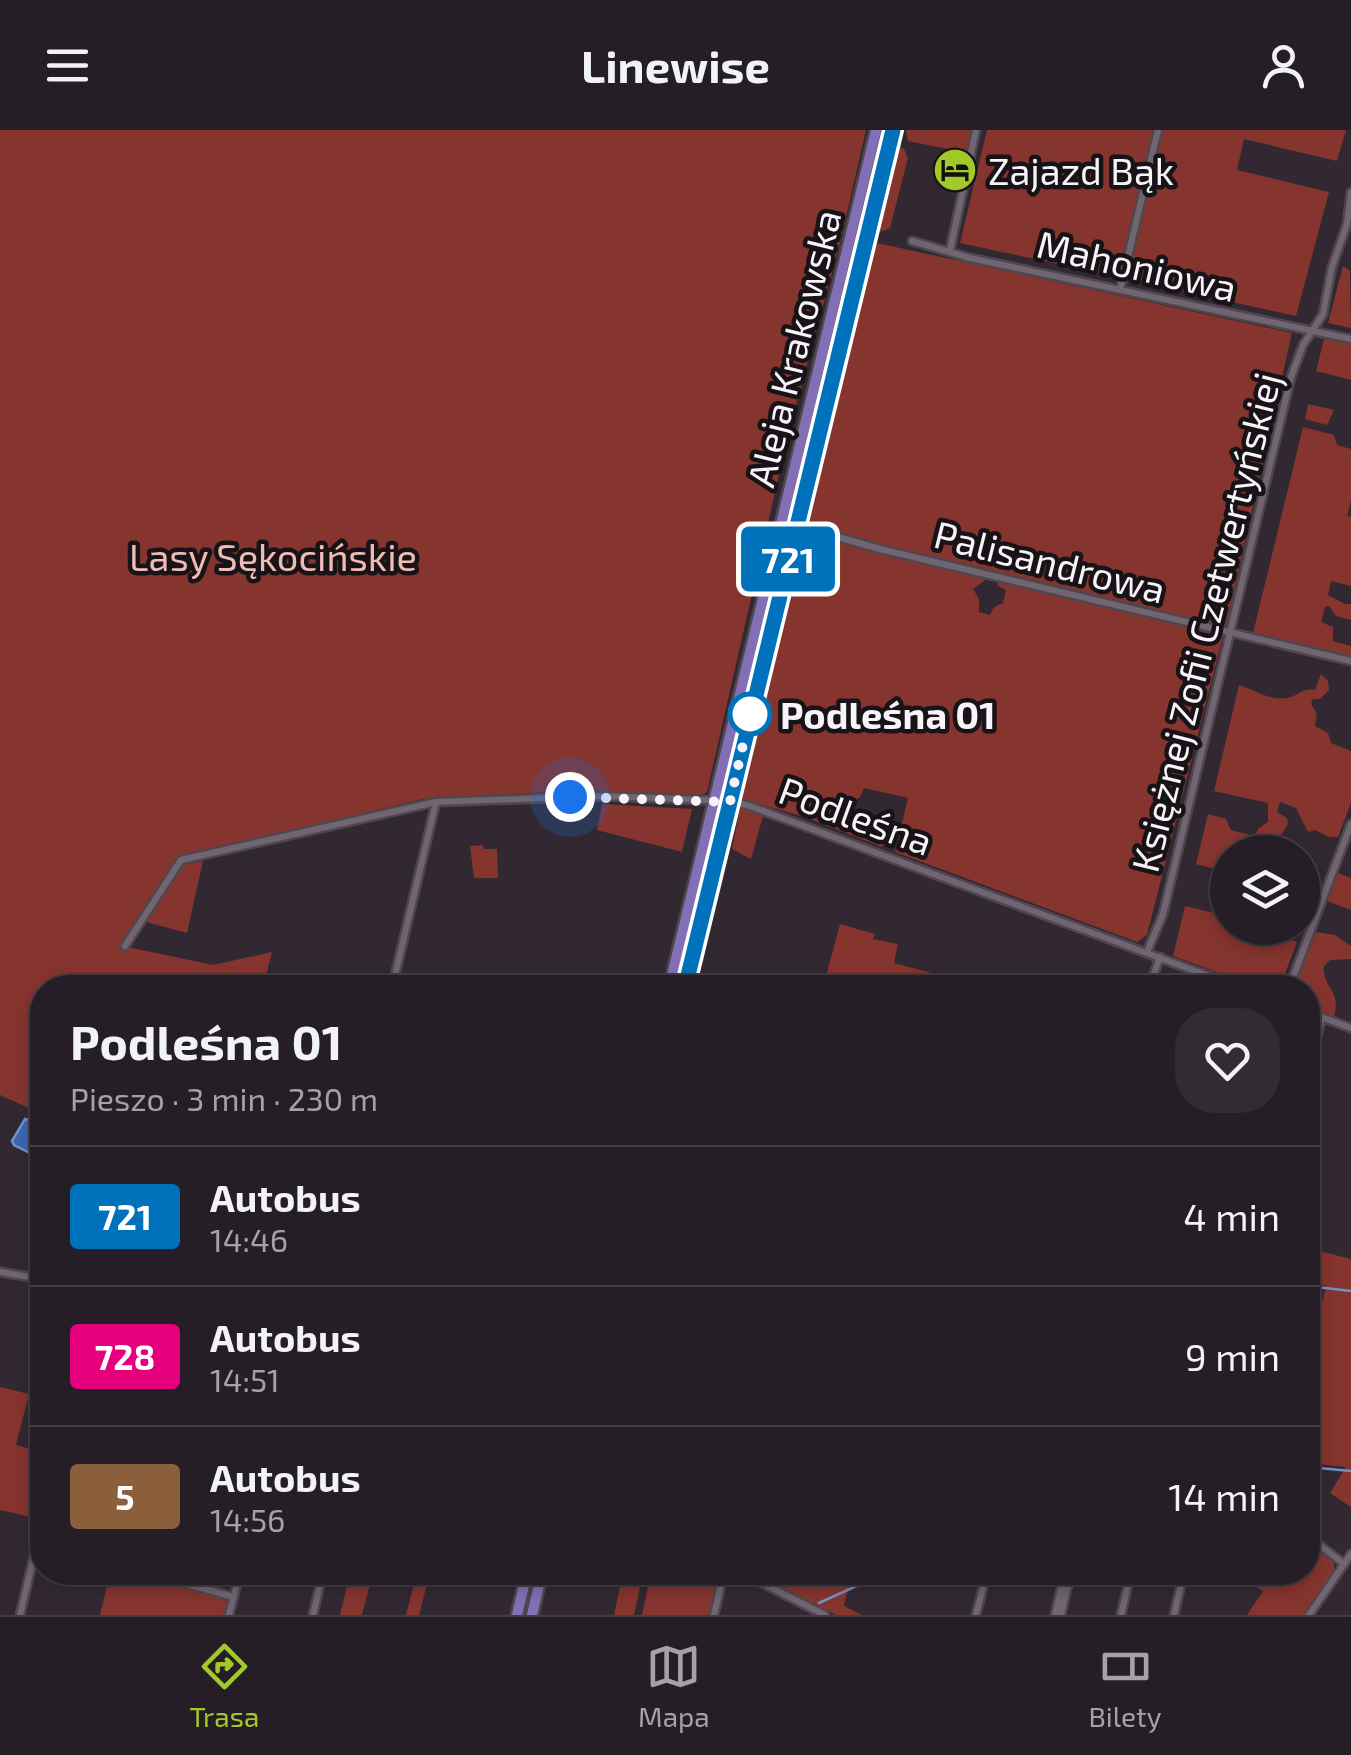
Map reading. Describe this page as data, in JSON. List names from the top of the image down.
{
  "streets": {
    "main road": ["Aleja Krakowska"],
    "street": [
      "Mahoniowa",
      "Palisandrowa",
      "Księżnej Zofii Czetwertyńskiej",
      "Podleśna"
    ]
  },
  "crossings": [
    ["Mahoniowa", "Księżnej Zofii Czetwertyńskiej"],
    ["Aleja Krakowska", "Palisandrowa"],
    ["Aleja Krakowska", "Podleśna"],
    ["Palisandrowa", "Księżnej Zofii Czetwertyńskiej"],
    ["Księżnej Zofii Czetwertyńskiej", "Podleśna"]
  ],
  "parks": ["Lasy Sękocińskie"],
  "places": {
    "hotel": ["Zajazd Bąk"],
    "other": ["Podleśna 01"]
  },
  "lines": ["bus line 721"],
  "page": {
    "header": "Linewise",
    "on_map": "721",
    "heading": ["Podleśna 01", "Pieszo · 3 min · 230 m"],
    "list": [
      {
        "mark": "721",
        "name": "Autobus",
        "note": "14:46",
        "value": "4 min"
      },
      {
        "mark": "728",
        "name": "Autobus",
        "note": "14:51",
        "value": "9 min"
      },
      {
        "mark": "5",
        "name": "Autobus",
        "note": "14:56",
        "value": "14 min"
      }
    ],
    "tabs": ["Trasa", "Mapa", "Bilety"]
  }
}
